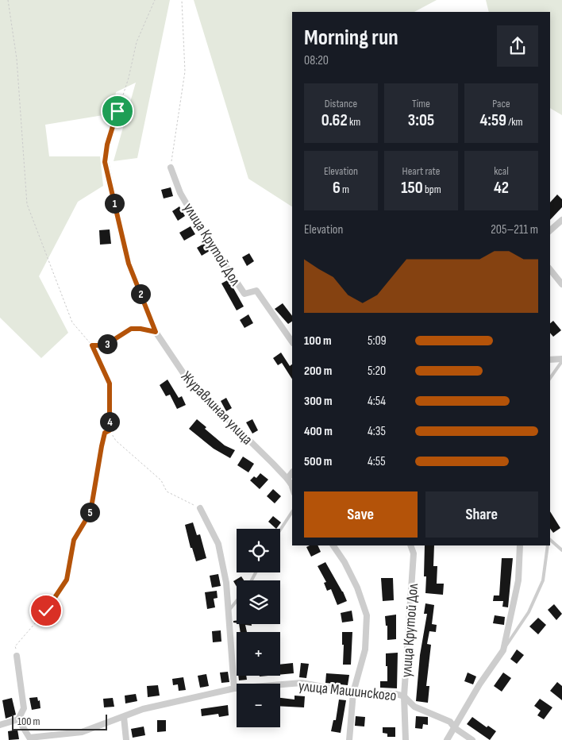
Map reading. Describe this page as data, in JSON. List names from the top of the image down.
{
  "streets": {
    "street": ["улица Крутой Дол", "Журавлиная улица", "улица Машинского"]
  },
  "crossings": [
    ["улица Крутой Дол", "улица Машинского"]
  ],
  "scale_bar": "100 m",
  "page": {
    "heading": ["Morning run", "08:20"],
    "stats": [
      ["Distance", "0.62 km"],
      ["Time", "3:05"],
      ["Pace", "4:59 /km"],
      ["Elevation", "6 m"],
      ["Heart rate", "150 bpm"],
      ["kcal", "42"]
    ],
    "pins": [
      "1",
      "2",
      "3",
      "4",
      "5"
    ],
    "chart": ["Elevation", "205–211 m"],
    "list": [
      {
        "name": "100 m",
        "note": "5:09"
      },
      {
        "name": "200 m",
        "note": "5:20"
      },
      {
        "name": "300 m",
        "note": "4:54"
      },
      {
        "name": "400 m",
        "note": "4:35"
      },
      {
        "name": "500 m",
        "note": "4:55"
      }
    ],
    "buttons": ["Save", "Share"],
    "map_buttons": ["+", "−"],
    "scale": "100 m"
  }
}
